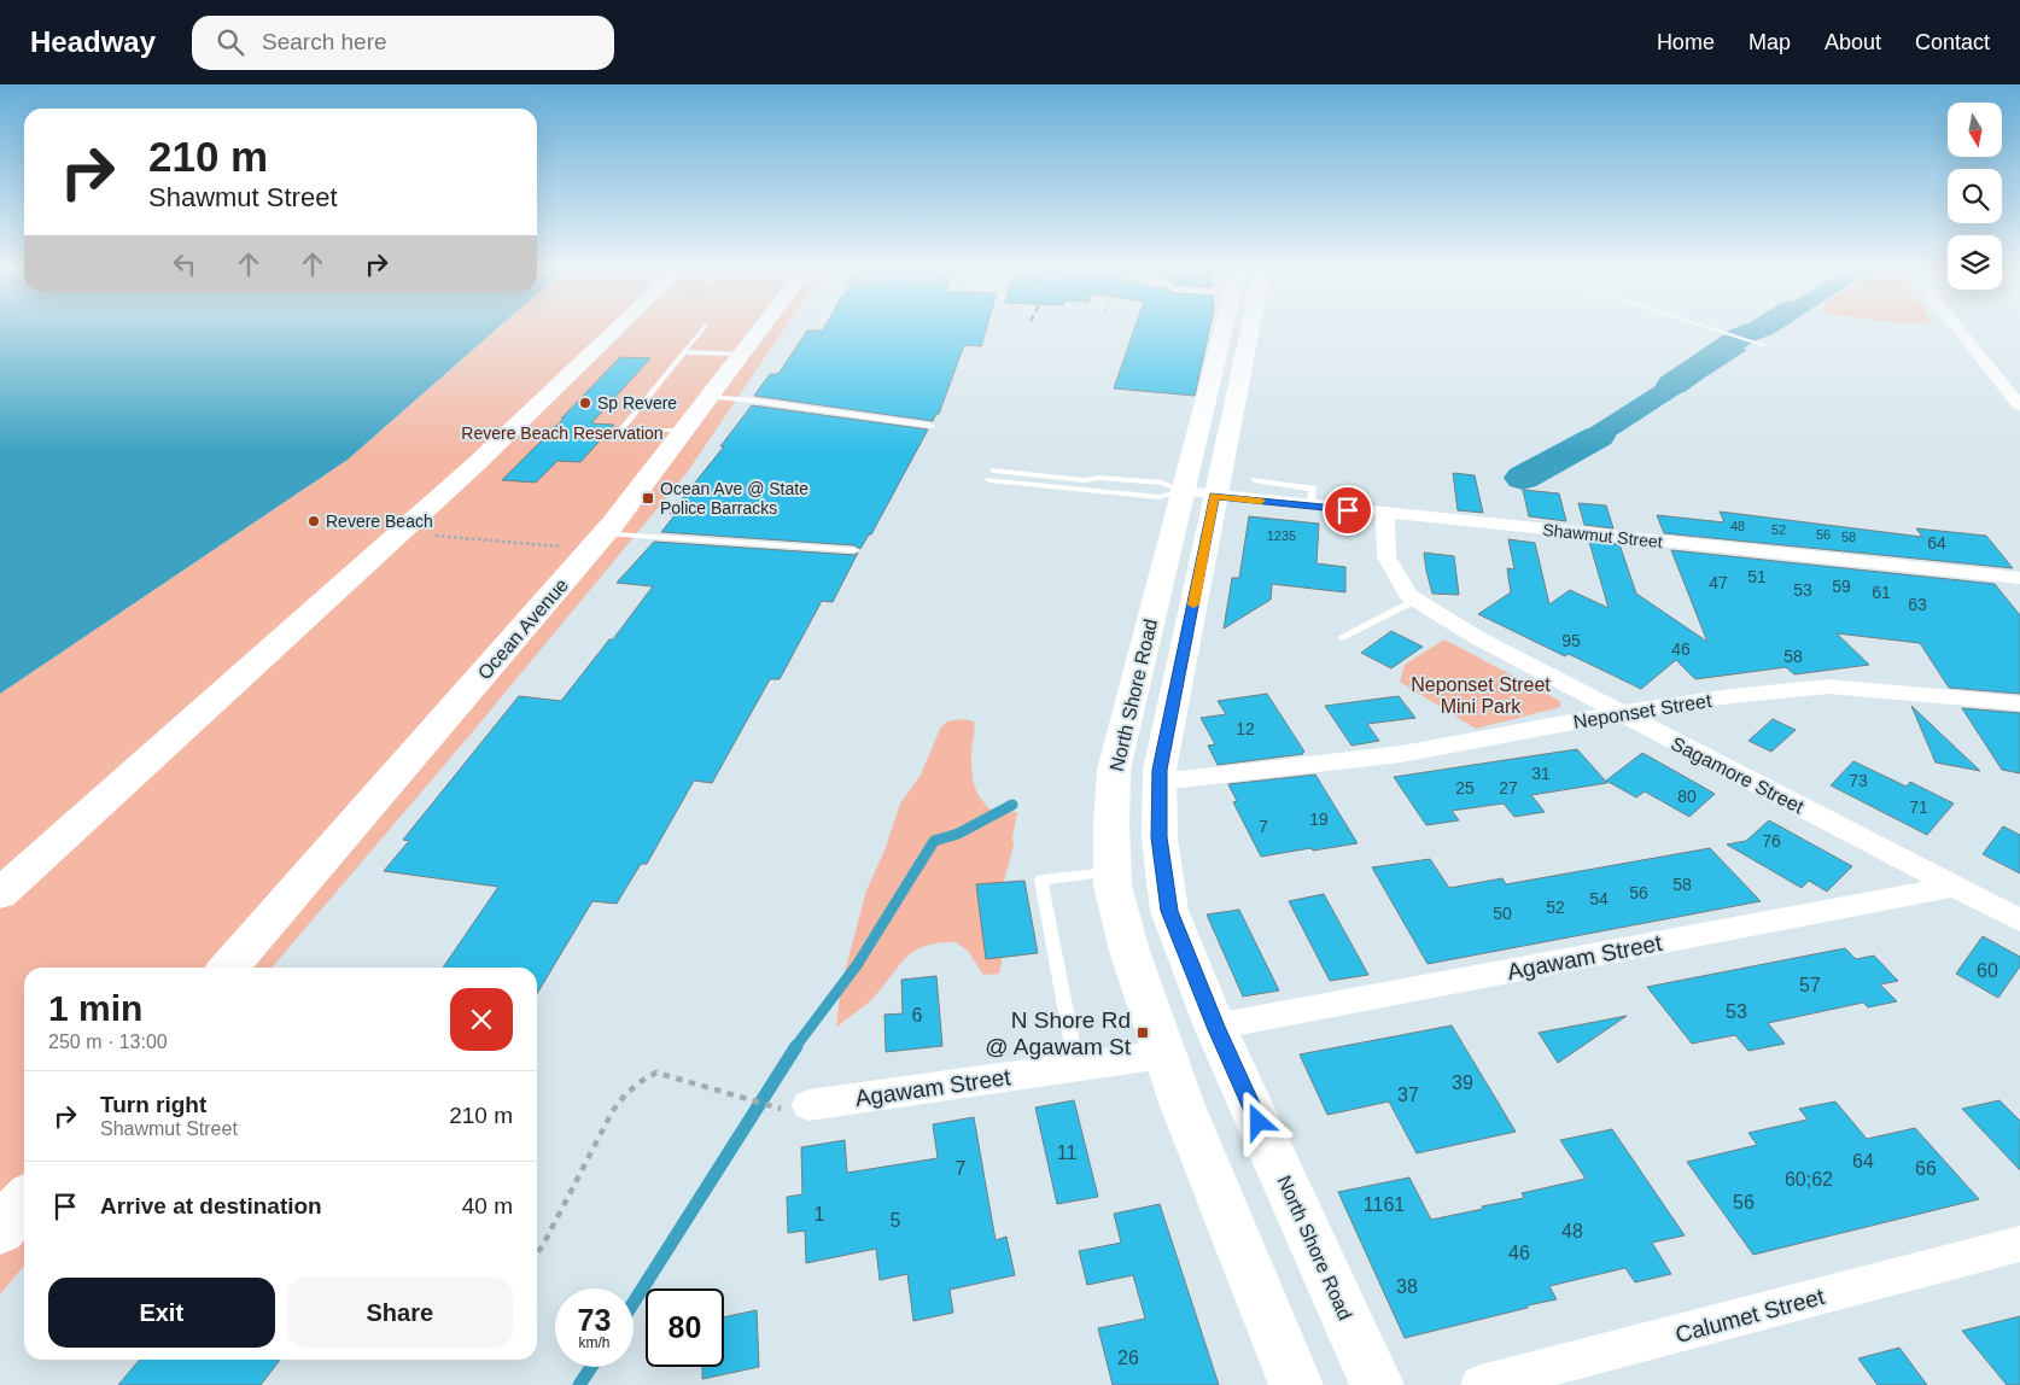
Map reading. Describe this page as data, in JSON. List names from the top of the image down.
{
  "streets": {
    "main road": ["Ocean Avenue", "North Shore Road"],
    "street": [
      "Shawmut Street",
      "Neponset Street",
      "Sagamore Street",
      "Agawam Street",
      "Calumet Street"
    ]
  },
  "crossings": [
    ["Shawmut Street", "North Shore Road"],
    ["Shawmut Street", "Sagamore Street"],
    ["North Shore Road", "Neponset Street"],
    ["North Shore Road", "Agawam Street"],
    ["Neponset Street", "Sagamore Street"],
    ["Sagamore Street", "Agawam Street"]
  ],
  "parks": ["Revere Beach Reservation", "Neponset Street Mini Park"],
  "places": {
    "other": ["Sp Revere", "Revere Beach"],
    "transit": ["Ocean Ave @ State Police Barracks", "N Shore Rd @ Agawam St"]
  },
  "house_numbers": [
    "48",
    "52",
    "56",
    "1235",
    "58",
    "64",
    "51",
    "47",
    "59",
    "53",
    "61",
    "63",
    "95",
    "46",
    "58",
    "12",
    "31",
    "73",
    "25",
    "27",
    "80",
    "71",
    "19",
    "7",
    "76",
    "58",
    "56",
    "54",
    "52",
    "50",
    "60",
    "57",
    "53",
    "6",
    "39",
    "37",
    "11",
    "64",
    "7",
    "66",
    "60;62",
    "56",
    "1161",
    "1",
    "5",
    "48",
    "46",
    "38",
    "26"
  ],
  "north": "bottom",
  "page": {
    "header": "Headway",
    "search": "Search here",
    "nav": [
      "Home",
      "Map",
      "About",
      "Contact"
    ],
    "turn": ["210 m", "Shawmut Street"],
    "heading": ["1 min", "250 m · 13:00"],
    "list": [
      {
        "name": "Turn right",
        "note": "Shawmut Street",
        "value": "210 m"
      },
      {
        "name": "Arrive at destination",
        "value": "40 m"
      }
    ],
    "buttons": ["Exit", "Share"],
    "speed": "73 km/h",
    "limit": "80"
  }
}
